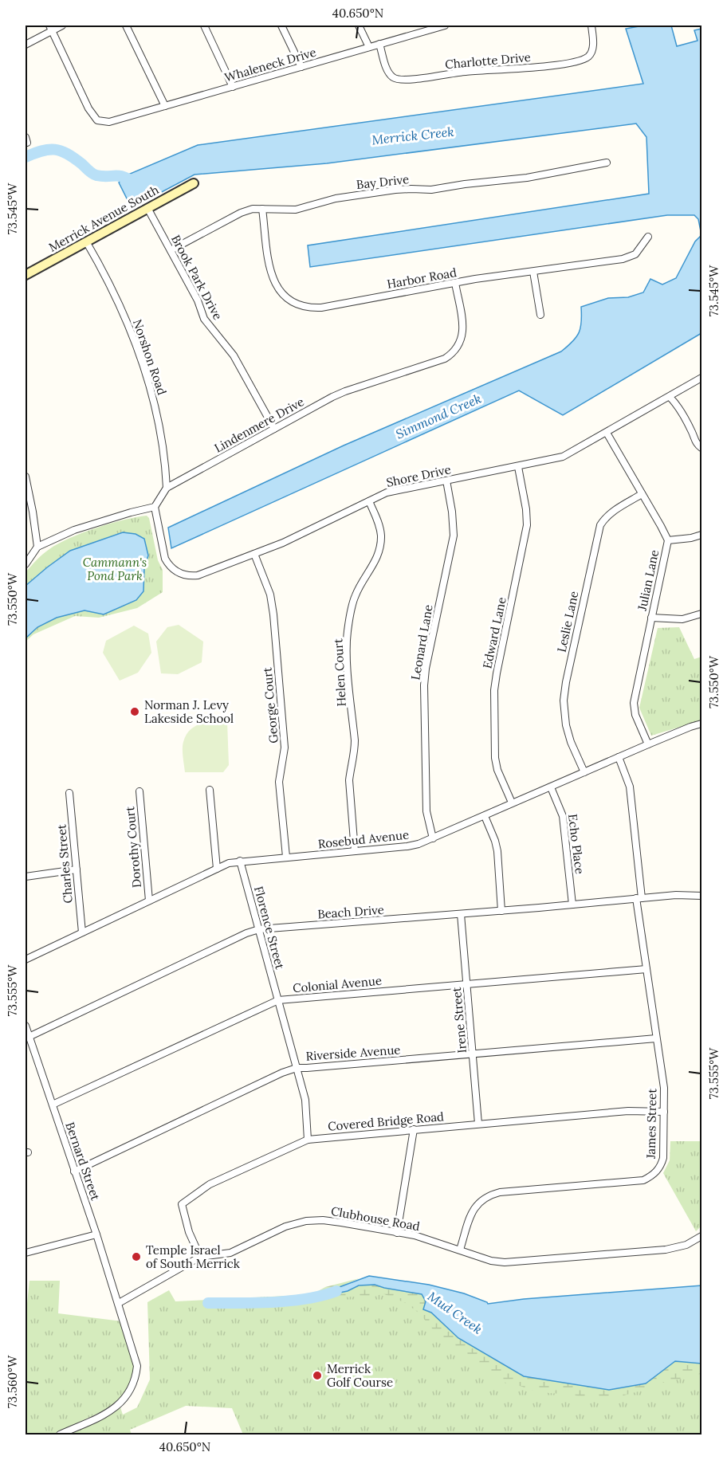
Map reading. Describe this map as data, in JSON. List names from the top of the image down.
{
  "streets": {
    "street": [
      "Charlotte Drive",
      "Whaleneck Drive",
      "Bay Drive",
      "Merrick Avenue South",
      "Brook Park Drive",
      "Harbor Road",
      "Norshon Road",
      "Lindenmere Drive",
      "Shore Drive",
      "Julian Lane",
      "Leslie Lane",
      "Edward Lane",
      "Leonard Lane",
      "Helen Court",
      "George Court",
      "Rosebud Avenue",
      "Echo Place",
      "Dorothy Court",
      "Charles Street",
      "Beach Drive",
      "Florence Street",
      "Colonial Avenue",
      "Irene Street",
      "Riverside Avenue",
      "Covered Bridge Road",
      "James Street",
      "Bernard Street",
      "Clubhouse Road"
    ]
  },
  "crossings": [
    ["Charlotte Drive", "Whaleneck Drive"],
    ["Bay Drive", "Brook Park Drive"],
    ["Bay Drive", "Harbor Road"],
    ["Merrick Avenue South", "Brook Park Drive"],
    ["Merrick Avenue South", "Norshon Road"],
    ["Brook Park Drive", "Lindenmere Drive"],
    ["Harbor Road", "Lindenmere Drive"],
    ["Norshon Road", "Lindenmere Drive"],
    ["Lindenmere Drive", "Shore Drive"],
    ["Shore Drive", "Julian Lane"],
    ["Shore Drive", "Edward Lane"],
    ["Shore Drive", "Leonard Lane"],
    ["Shore Drive", "Helen Court"],
    ["Shore Drive", "George Court"],
    ["Julian Lane", "Leslie Lane"],
    ["Julian Lane", "Rosebud Avenue"],
    ["Leslie Lane", "Rosebud Avenue"],
    ["Edward Lane", "Rosebud Avenue"],
    ["Leonard Lane", "Rosebud Avenue"],
    ["Helen Court", "Rosebud Avenue"],
    ["George Court", "Rosebud Avenue"],
    ["Rosebud Avenue", "Echo Place"],
    ["Rosebud Avenue", "Dorothy Court"],
    ["Rosebud Avenue", "Charles Street"],
    ["Rosebud Avenue", "Florence Street"],
    ["Rosebud Avenue", "James Street"],
    ["Echo Place", "Beach Drive"],
    ["Beach Drive", "Florence Street"],
    ["Beach Drive", "Irene Street"],
    ["Beach Drive", "James Street"],
    ["Beach Drive", "Bernard Street"],
    ["Florence Street", "Colonial Avenue"],
    ["Florence Street", "Riverside Avenue"],
    ["Florence Street", "Covered Bridge Road"],
    ["Colonial Avenue", "Irene Street"],
    ["Colonial Avenue", "James Street"],
    ["Colonial Avenue", "Bernard Street"],
    ["Irene Street", "Riverside Avenue"],
    ["Irene Street", "Covered Bridge Road"],
    ["Riverside Avenue", "James Street"],
    ["Riverside Avenue", "Bernard Street"],
    ["Covered Bridge Road", "James Street"],
    ["Covered Bridge Road", "Clubhouse Road"],
    ["James Street", "Clubhouse Road"],
    ["Bernard Street", "Clubhouse Road"]
  ],
  "water": ["Merrick Creek", "Simmond Creek", "Mud Creek"],
  "parks": ["Cammann's Pond Park"],
  "places": ["Norman J. Levy Lakeside School", "Temple Israel of South Merrick", "Merrick Golf Course"],
  "coordinates": [
    "40.650°N",
    "73.545°W",
    "73.550°W",
    "73.555°W",
    "73.560°W"
  ]
}
